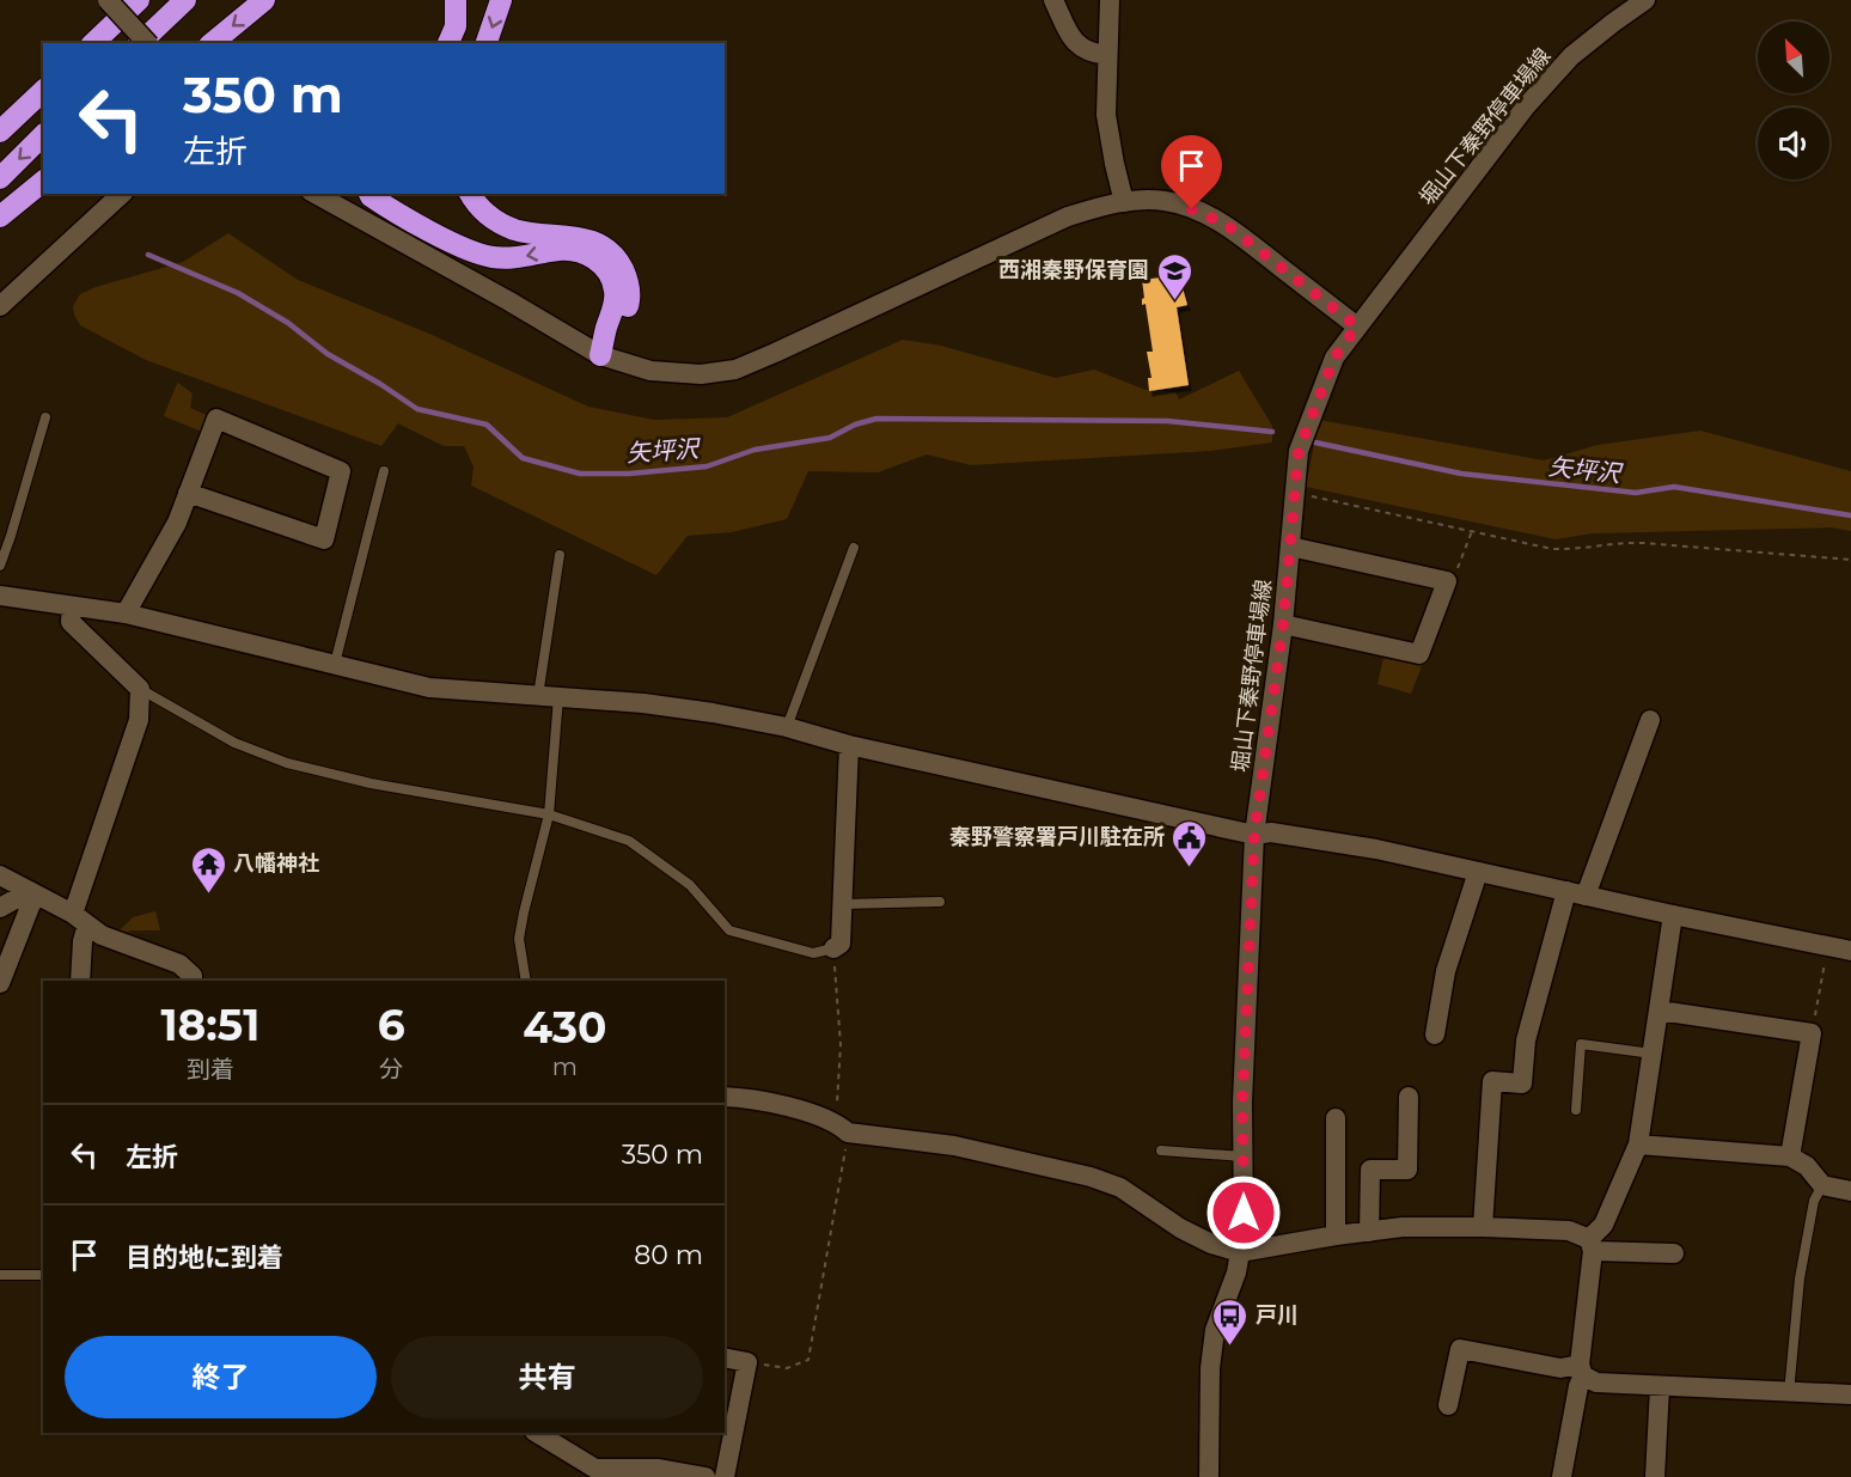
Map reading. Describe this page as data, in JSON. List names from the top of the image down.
{
  "streets": {
    "street": ["堀山下秦野停車場線"]
  },
  "water": ["矢坪沢"],
  "places": {
    "school or university": ["西湘秦野保育園"],
    "public building": ["秦野警察署戸川駐在所"],
    "temple": ["八幡神社"],
    "bus stop": ["戸川"]
  },
  "north": "top left",
  "page": {
    "turn": ["350 m", "左折"],
    "eta": [
      "18:51",
      "到着",
      "6",
      "分",
      "430",
      "m"
    ],
    "list": [
      {
        "name": "左折",
        "value": "350 m"
      },
      {
        "name": "目的地に到着",
        "value": "80 m"
      }
    ],
    "buttons": ["終了", "共有"]
  }
}
